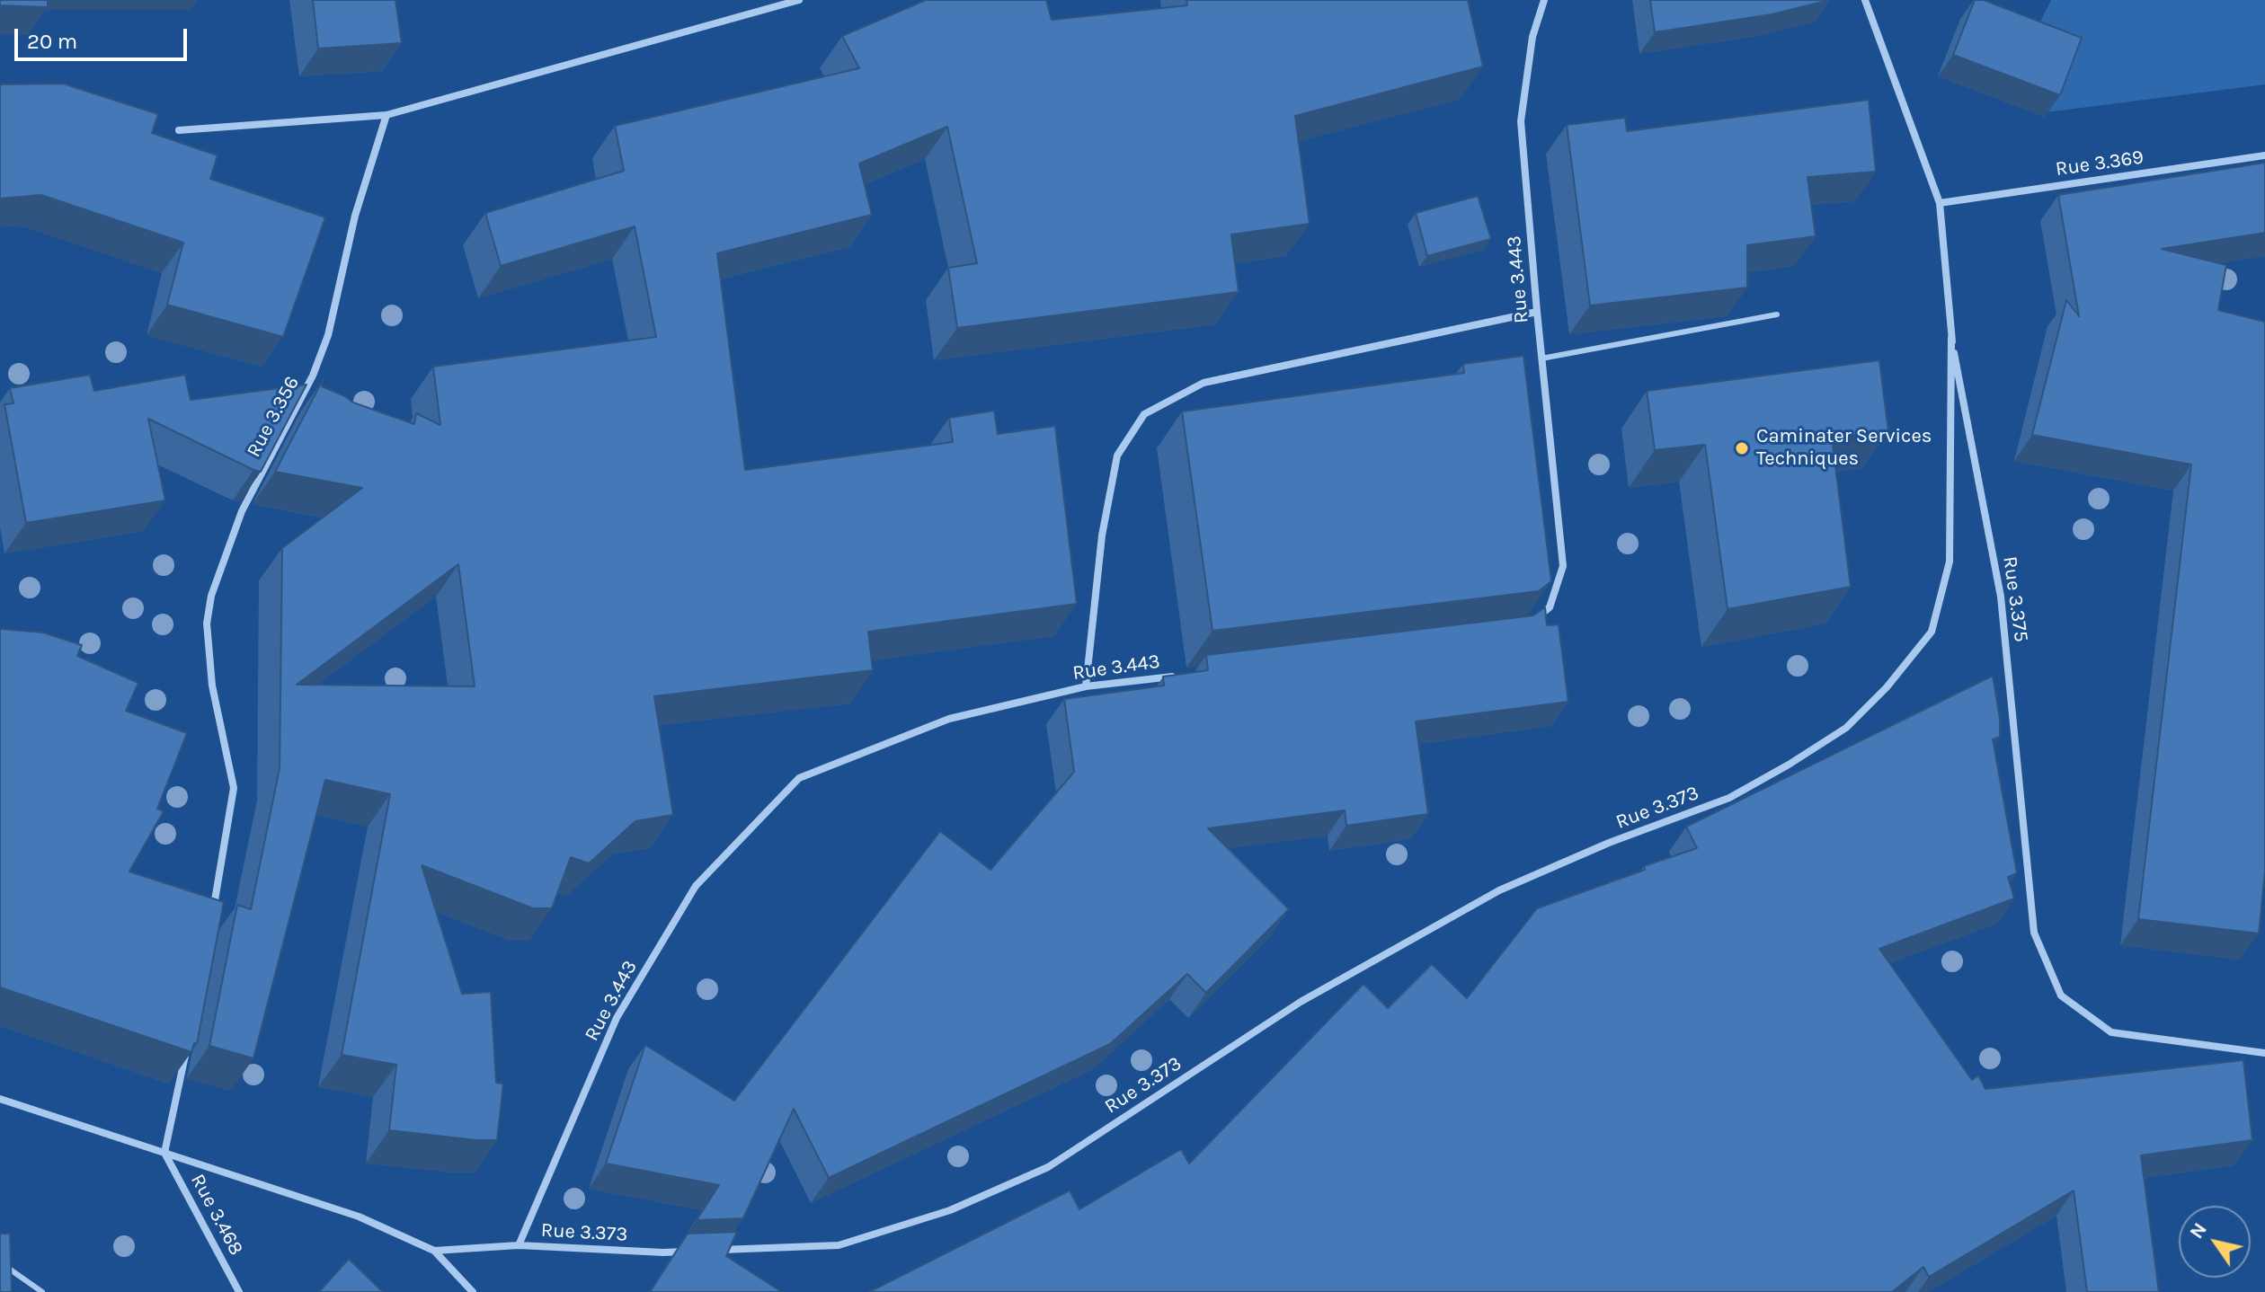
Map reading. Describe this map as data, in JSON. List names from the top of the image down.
{
  "streets": {
    "street": [
      "Rue 3.369",
      "Rue 3.443",
      "Rue 3.356",
      "Rue 3.375",
      "Rue 3.373",
      "Rue 3.468"
    ]
  },
  "crossings": [
    ["Rue 3.369", "Rue 3.375"],
    ["Rue 3.443", "Rue 3.373"],
    ["Rue 3.375", "Rue 3.373"],
    ["Rue 3.373", "Rue 3.468"]
  ],
  "places": ["Caminater Services Techniques"],
  "scale_bar": "20 m",
  "north": "top left"
}
